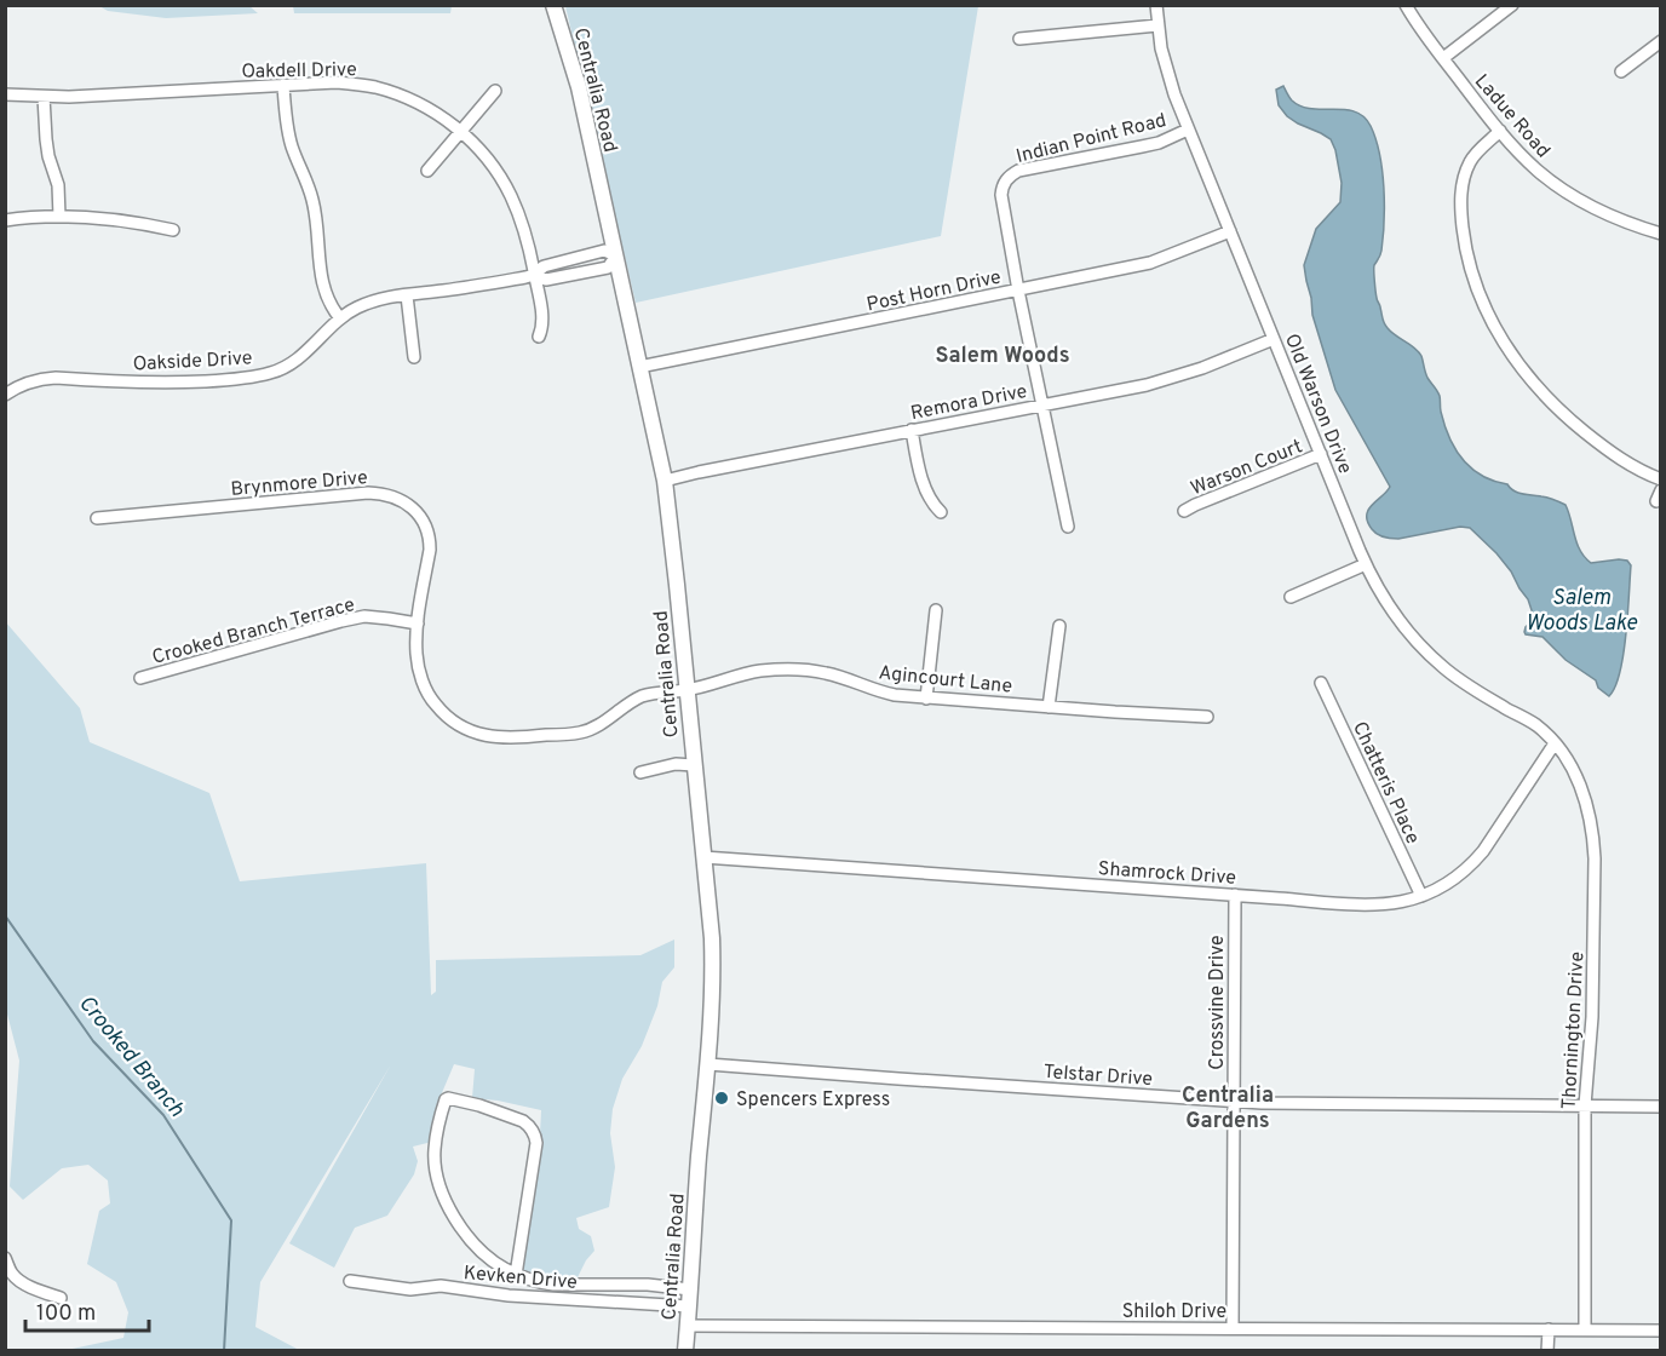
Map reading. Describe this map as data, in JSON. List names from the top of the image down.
{
  "streets": {
    "main road": ["Centralia Road"],
    "street": [
      "Oakdell Drive",
      "Ladue Road",
      "Indian Point Road",
      "Post Horn Drive",
      "Oakside Drive",
      "Remora Drive",
      "Old Warson Drive",
      "Warson Court",
      "Brynmore Drive",
      "Crooked Branch Terrace",
      "Agincourt Lane",
      "Chatteris Place",
      "Shamrock Drive",
      "Crossvine Drive",
      "Thornington Drive",
      "Telstar Drive",
      "Kevken Drive",
      "Shiloh Drive"
    ]
  },
  "crossings": [
    ["Oakdell Drive", "Oakside Drive"],
    ["Centralia Road", "Post Horn Drive"],
    ["Centralia Road", "Oakside Drive"],
    ["Centralia Road", "Remora Drive"],
    ["Centralia Road", "Brynmore Drive"],
    ["Centralia Road", "Agincourt Lane"],
    ["Centralia Road", "Shamrock Drive"],
    ["Centralia Road", "Telstar Drive"],
    ["Centralia Road", "Kevken Drive"],
    ["Centralia Road", "Shiloh Drive"],
    ["Indian Point Road", "Post Horn Drive"],
    ["Indian Point Road", "Old Warson Drive"],
    ["Post Horn Drive", "Old Warson Drive"],
    ["Remora Drive", "Old Warson Drive"],
    ["Old Warson Drive", "Warson Court"],
    ["Old Warson Drive", "Shamrock Drive"],
    ["Old Warson Drive", "Thornington Drive"],
    ["Brynmore Drive", "Crooked Branch Terrace"],
    ["Brynmore Drive", "Agincourt Lane"],
    ["Chatteris Place", "Shamrock Drive"],
    ["Shamrock Drive", "Crossvine Drive"],
    ["Shamrock Drive", "Thornington Drive"],
    ["Crossvine Drive", "Telstar Drive"],
    ["Crossvine Drive", "Shiloh Drive"],
    ["Thornington Drive", "Telstar Drive"],
    ["Thornington Drive", "Shiloh Drive"]
  ],
  "districts": ["Salem Woods", "Centralia Gardens"],
  "water": ["Salem Woods Lake", "Crooked Branch"],
  "places": ["Spencers Express"],
  "scale_bar": "100 m"
}
